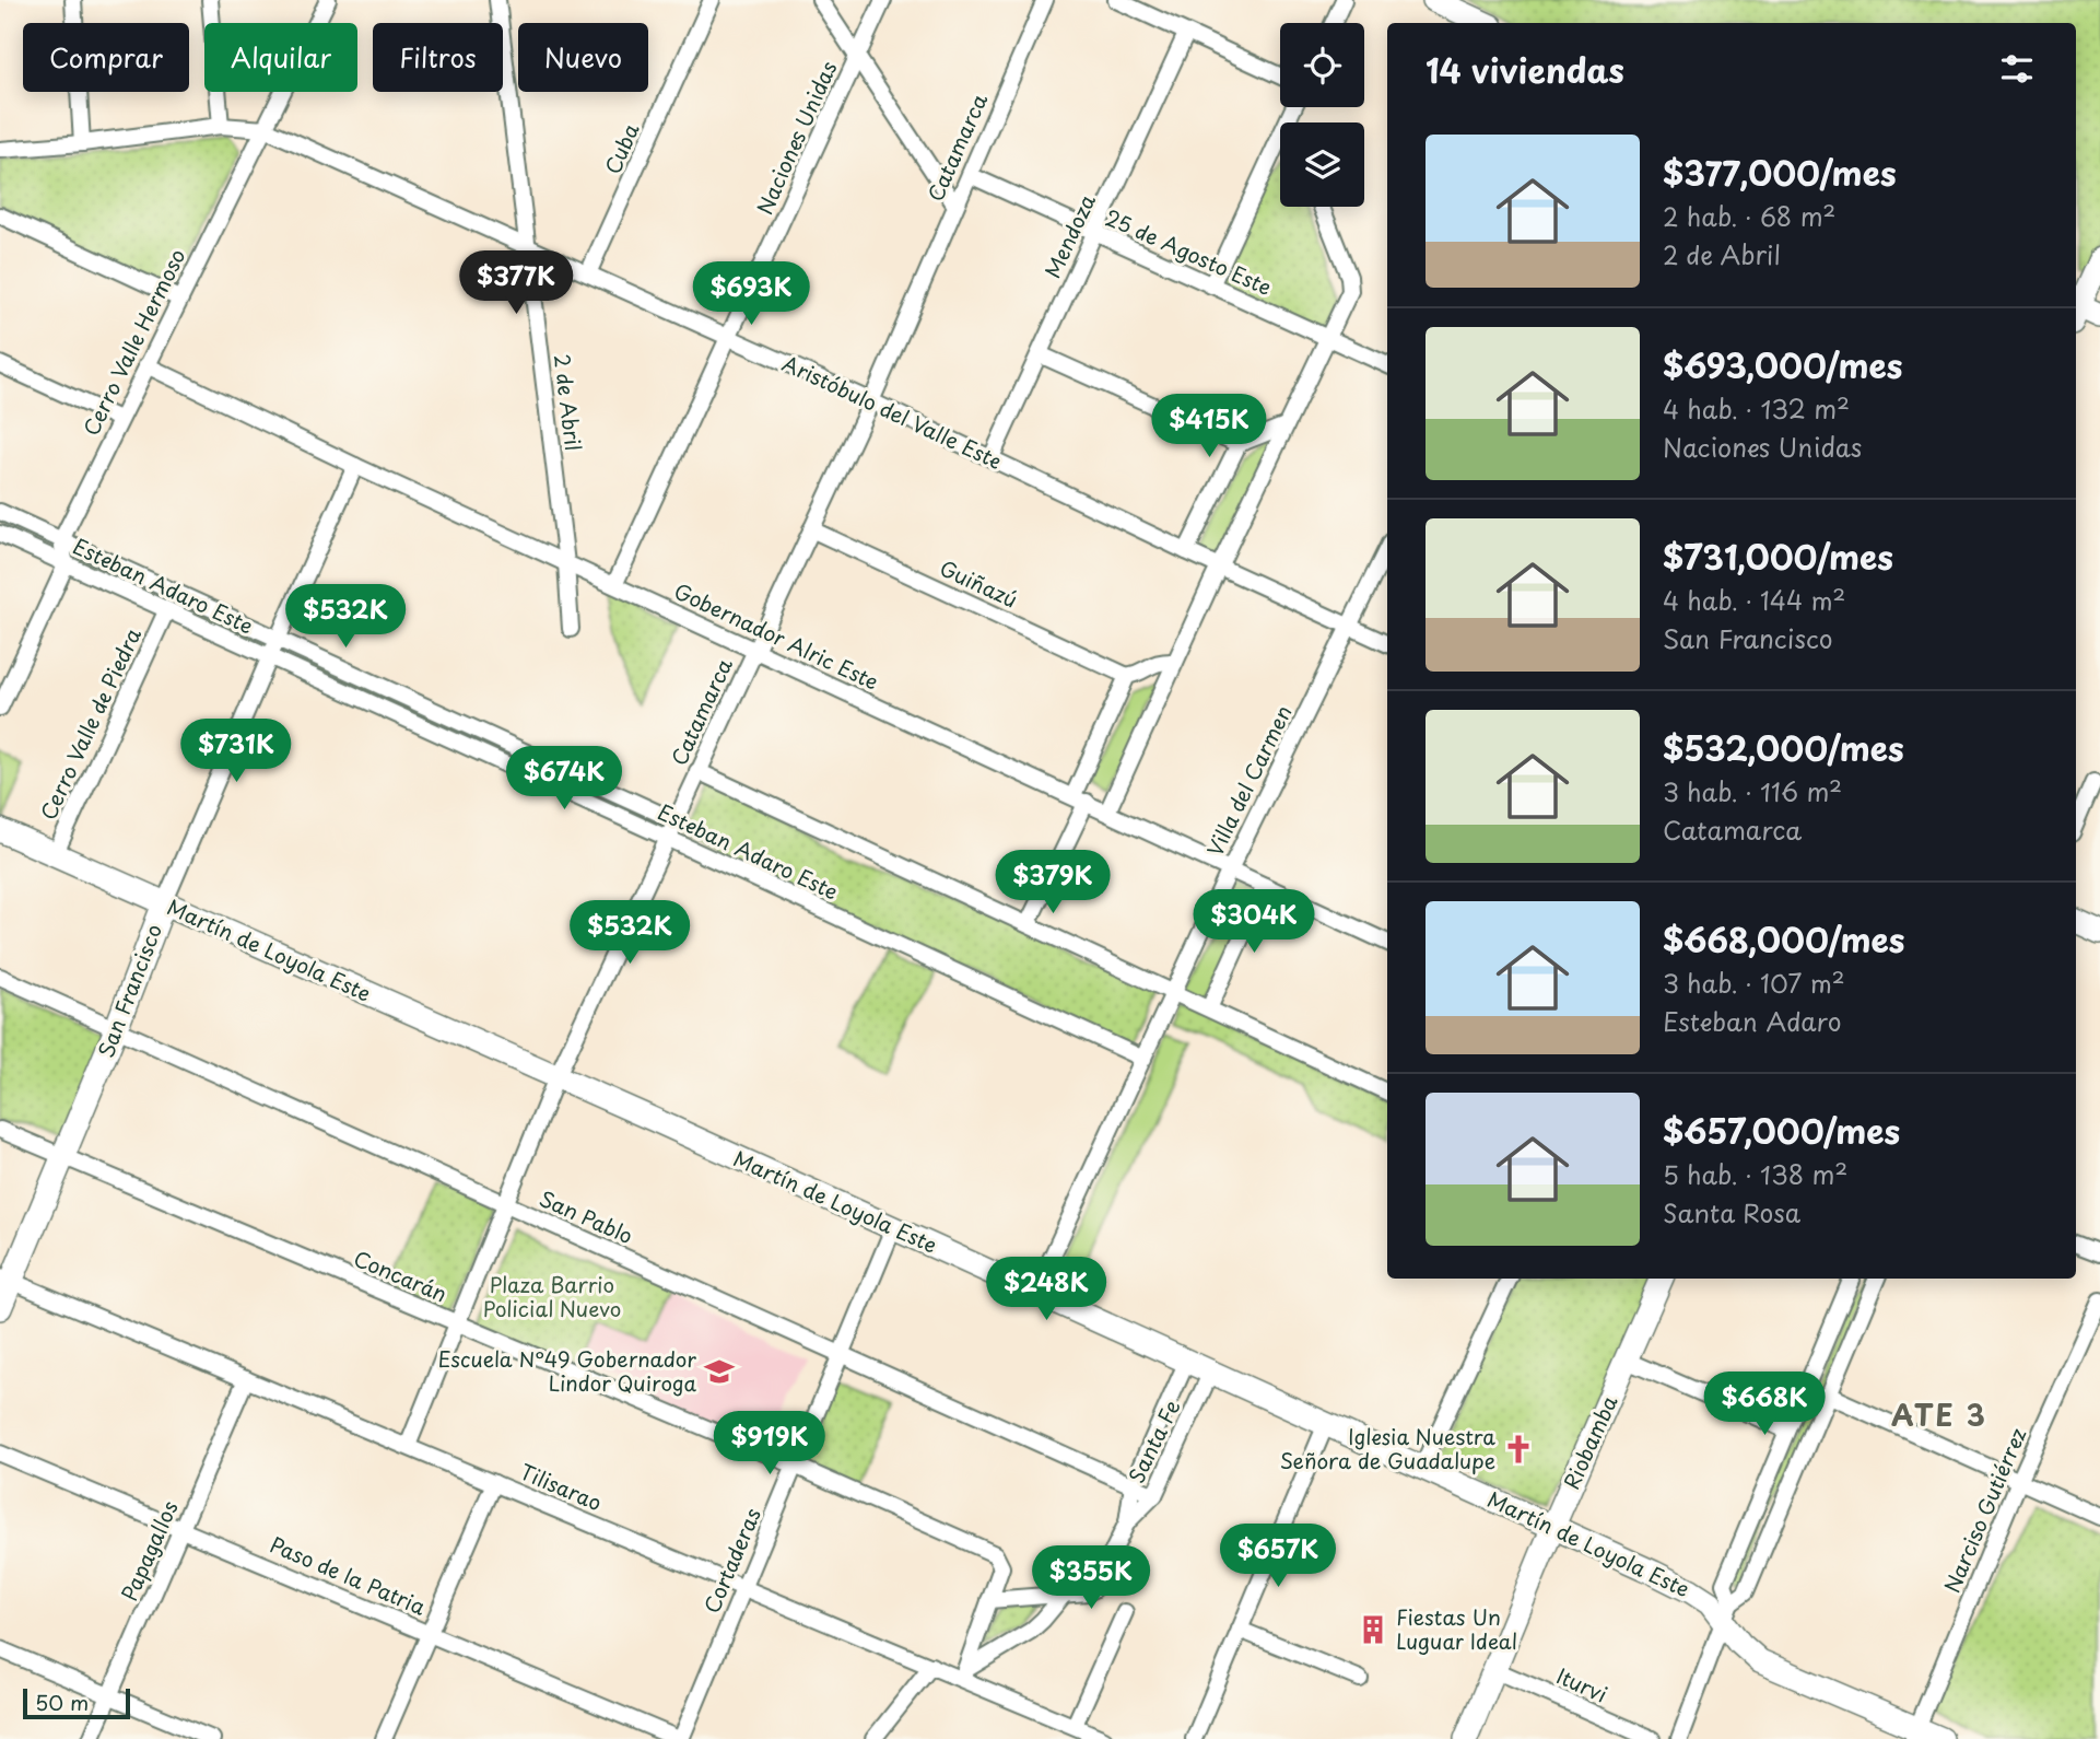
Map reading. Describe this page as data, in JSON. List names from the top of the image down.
{
  "streets": {
    "main road": ["Martín de Loyola Este", "San Francisco", "Riobamba"],
    "street": [
      "Naciones Unidas",
      "Catamarca",
      "Cuba",
      "Mendoza",
      "25 de Agosto Este",
      "Cerro Valle Hermoso",
      "2 de Abril",
      "Aristóbulo del Valle Este",
      "Guiñazú",
      "Esteban Adaro Este",
      "Gobernador Alric Este",
      "Cerro Valle de Piedra",
      "Villa del Carmen",
      "San Pablo",
      "Concarán",
      "Santa Fe",
      "Tilisarao",
      "Narciso Gutiérrez",
      "Papagallos",
      "Cortaderas",
      "Paso de la Patria",
      "Iturvi"
    ]
  },
  "crossings": [
    ["Naciones Unidas", "Aristóbulo del Valle Este"],
    ["Naciones Unidas", "Gobernador Alric Este"],
    ["Catamarca", "25 de Agosto Este"],
    ["Catamarca", "Aristóbulo del Valle Este"],
    ["Catamarca", "Guiñazú"],
    ["Catamarca", "Esteban Adaro Este"],
    ["Catamarca", "Gobernador Alric Este"],
    ["Catamarca", "Martín de Loyola Este"],
    ["Catamarca", "San Pablo"],
    ["Catamarca", "Concarán"],
    ["Catamarca", "Tilisarao"],
    ["Cuba", "Aristóbulo del Valle Este"],
    ["Mendoza", "25 de Agosto Este"],
    ["Mendoza", "Aristóbulo del Valle Este"],
    ["Cerro Valle Hermoso", "Aristóbulo del Valle Este"],
    ["Cerro Valle Hermoso", "Esteban Adaro Este"],
    ["Cerro Valle Hermoso", "Gobernador Alric Este"],
    ["2 de Abril", "Aristóbulo del Valle Este"],
    ["2 de Abril", "Gobernador Alric Este"],
    ["Aristóbulo del Valle Este", "Villa del Carmen"],
    ["Esteban Adaro Este", "Cerro Valle de Piedra"],
    ["Esteban Adaro Este", "Villa del Carmen"],
    ["Esteban Adaro Este", "San Francisco"],
    ["Gobernador Alric Este", "Villa del Carmen"],
    ["Gobernador Alric Este", "San Francisco"],
    ["Cerro Valle de Piedra", "Martín de Loyola Este"],
    ["Villa del Carmen", "Martín de Loyola Este"],
    ["Martín de Loyola Este", "San Francisco"],
    ["Martín de Loyola Este", "Santa Fe"],
    ["Martín de Loyola Este", "Riobamba"],
    ["Martín de Loyola Este", "Narciso Gutiérrez"],
    ["Martín de Loyola Este", "Cortaderas"],
    ["San Francisco", "San Pablo"],
    ["San Francisco", "Concarán"],
    ["San Francisco", "Tilisarao"],
    ["San Pablo", "Santa Fe"],
    ["San Pablo", "Cortaderas"],
    ["Concarán", "Santa Fe"],
    ["Concarán", "Cortaderas"],
    ["Riobamba", "Iturvi"],
    ["Tilisarao", "Papagallos"],
    ["Tilisarao", "Cortaderas"],
    ["Papagallos", "Paso de la Patria"],
    ["Cortaderas", "Paso de la Patria"]
  ],
  "districts": ["ATE 3"],
  "parks": ["Plaza Barrio Policial Nuevo"],
  "places": {
    "school or university": ["Escuela N°49 Gobernador Lindor Quiroga"],
    "church": ["Iglesia Nuestra Señora de Guadalupe"],
    "building": ["Fiestas Un Luguar Ideal"]
  },
  "scale_bar": "50 m",
  "page": {
    "chip": [
      "Comprar",
      "Alquilar",
      "Filtros",
      "Nuevo"
    ],
    "heading": "14 viviendas",
    "list": [
      {
        "name": "$377,000/mes",
        "note": "2 hab. · 68 m² · 2 de Abril"
      },
      {
        "name": "$693,000/mes",
        "note": "4 hab. · 132 m² · Naciones Unidas"
      },
      {
        "name": "$731,000/mes",
        "note": "4 hab. · 144 m² · San Francisco"
      },
      {
        "name": "$532,000/mes",
        "note": "3 hab. · 116 m² · Catamarca"
      },
      {
        "name": "$668,000/mes",
        "note": "3 hab. · 107 m² · Esteban Adaro"
      },
      {
        "name": "$657,000/mes",
        "note": "5 hab. · 138 m² · Santa Rosa"
      }
    ],
    "price": [
      "$377K",
      "$693K",
      "$415K",
      "$532K",
      "$731K",
      "$674K",
      "$379K",
      "$304K",
      "$532K",
      "$248K",
      "$668K",
      "$919K",
      "$657K",
      "$355K"
    ],
    "scale": "50 m"
  }
}
